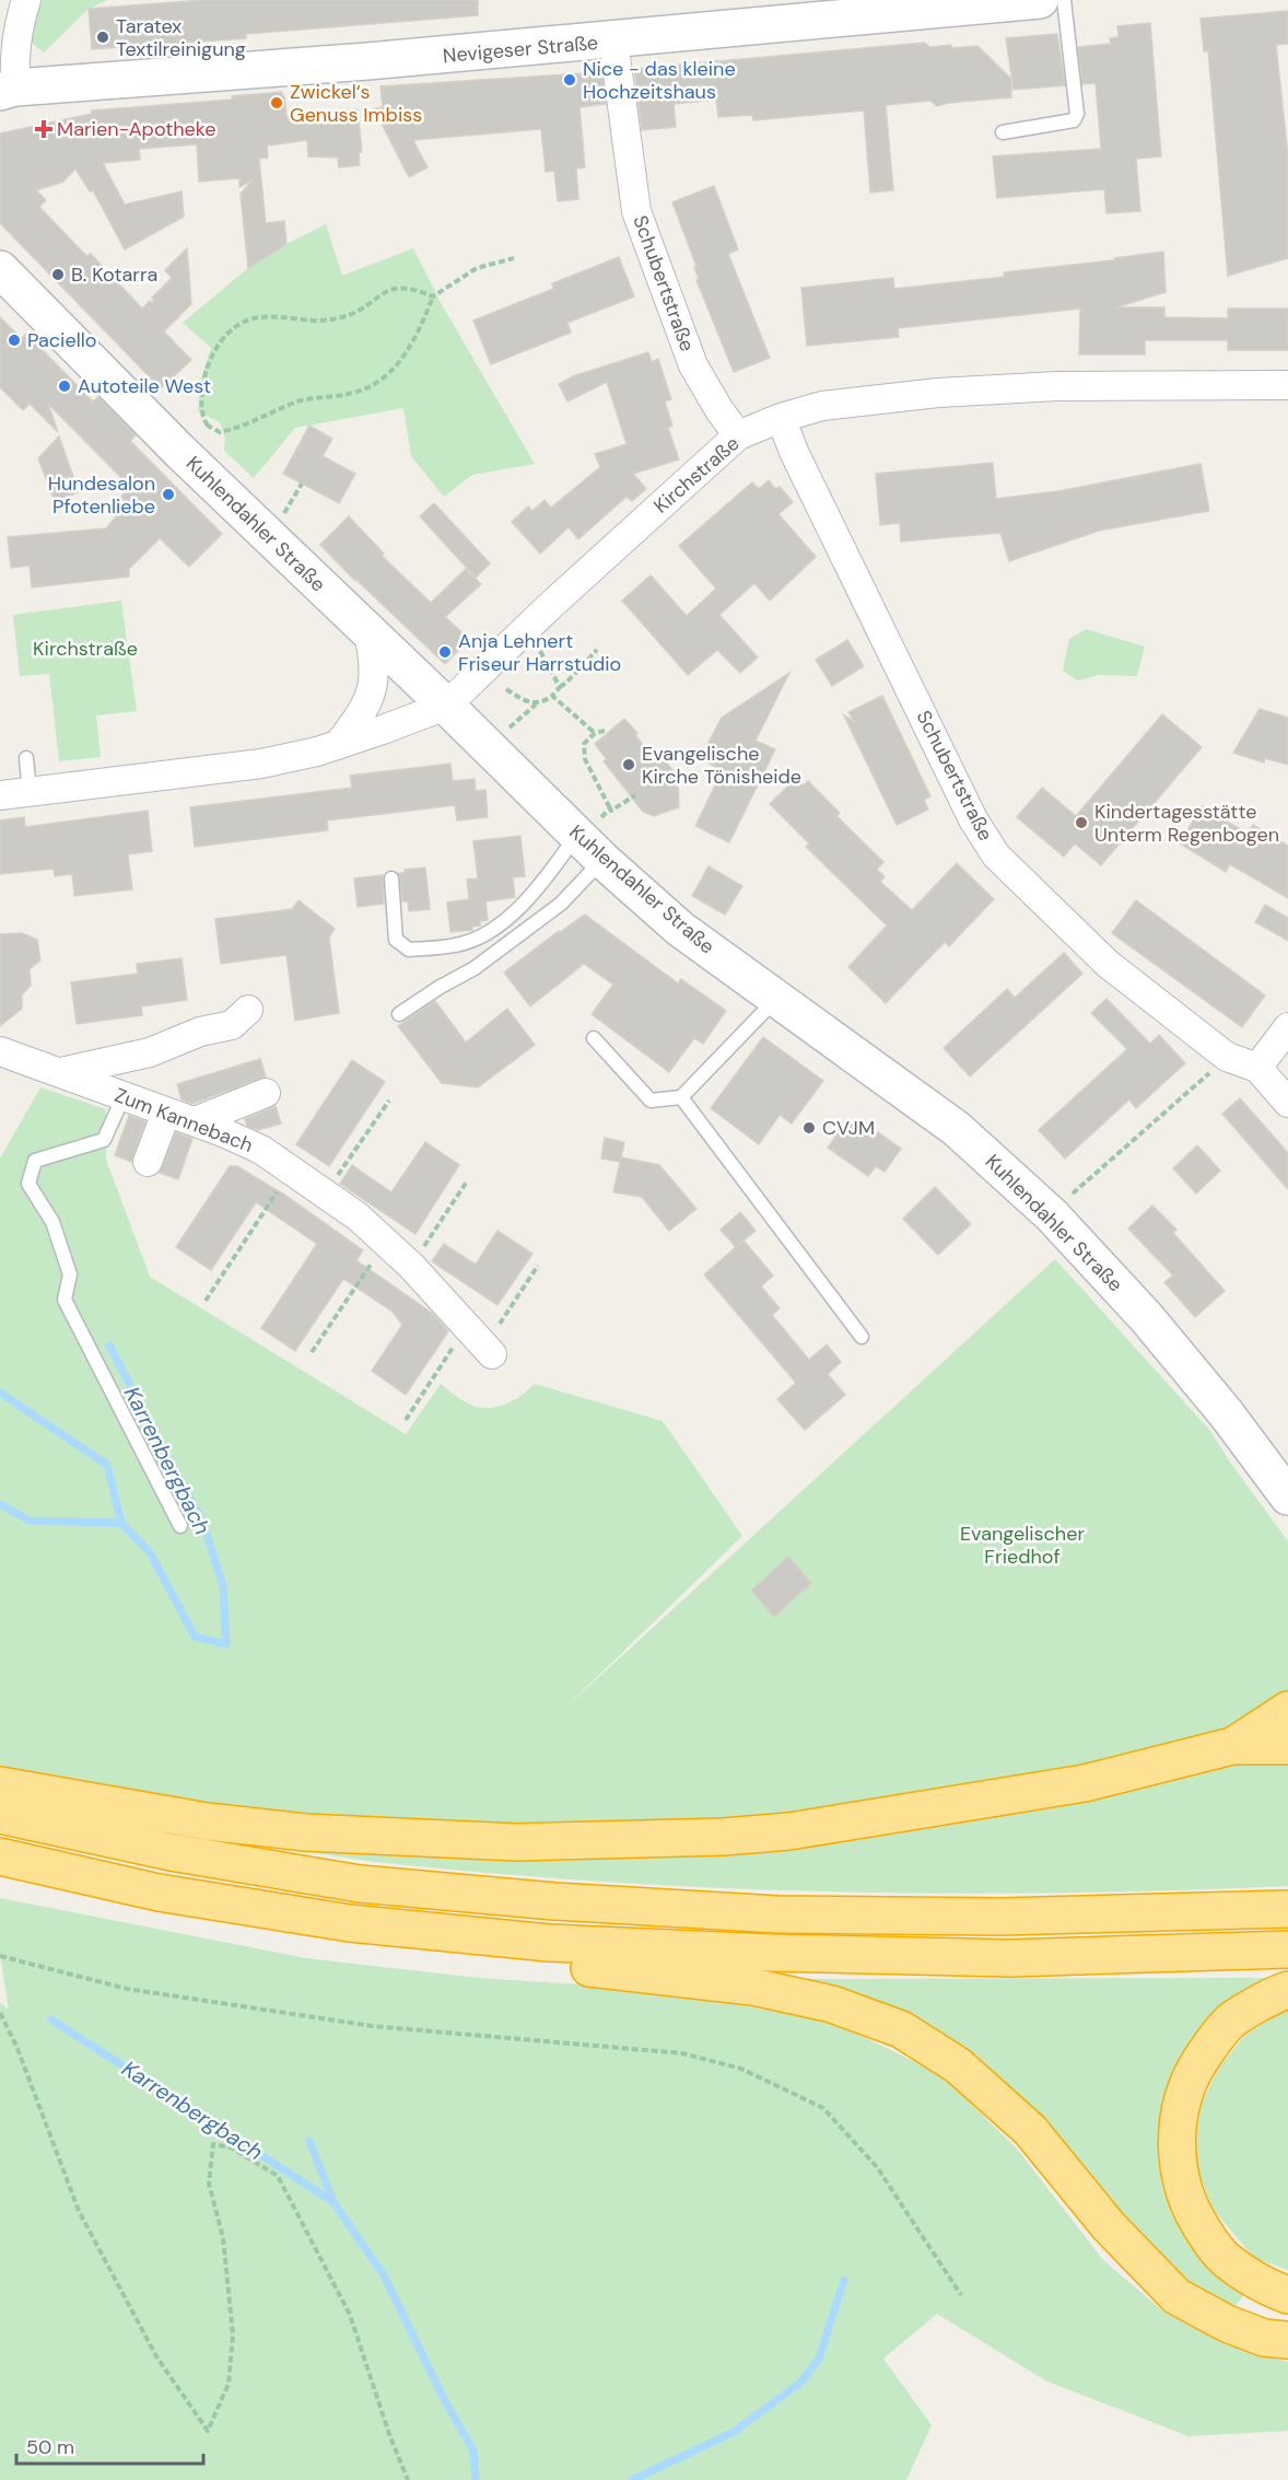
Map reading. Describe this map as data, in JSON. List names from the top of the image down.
{
  "streets": {
    "main road": ["Nevigeser Straße", "Kuhlendahler Straße"],
    "street": ["Schubertstraße", "Kirchstraße", "Zum Kannebach"]
  },
  "crossings": [
    ["Nevigeser Straße", "Schubertstraße"],
    ["Schubertstraße", "Kirchstraße"],
    ["Kirchstraße", "Kuhlendahler Straße"]
  ],
  "water": ["Karrenbergbach"],
  "parks": ["Kirchstraße", "Evangelischer Friedhof"],
  "places": {
    "other": [
      "Taratex Textilreinigung",
      "Nice - das kleine Hochzeitshaus",
      "Zwickel‘s Genuss Imbiss",
      "B. Kotarra",
      "Paciello",
      "Autoteile West",
      "Hundesalon Pfotenliebe",
      "Anja Lehnert Friseur Harrstudio",
      "Evangelische Kirche Tönisheide",
      "Kindertagesstätte Unterm Regenbogen",
      "CVJM"
    ],
    "health": ["Marien-Apotheke"]
  },
  "scale_bar": "50 m"
}
